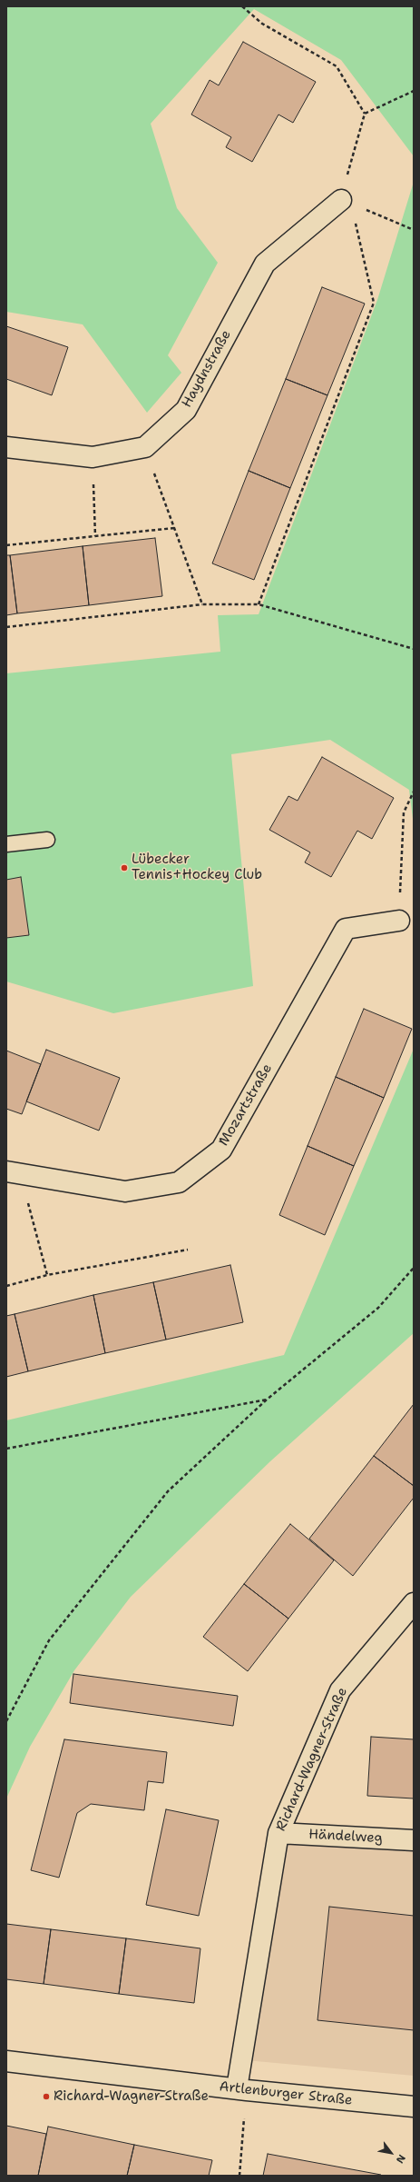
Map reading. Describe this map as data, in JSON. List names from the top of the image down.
{
  "streets": {
    "street": [
      "Haydnstraße",
      "Mozartstraße",
      "Richard-Wagner-Straße",
      "Händelweg",
      "Artlenburger Straße"
    ]
  },
  "crossings": [
    ["Richard-Wagner-Straße", "Händelweg"],
    ["Richard-Wagner-Straße", "Artlenburger Straße"]
  ],
  "places": ["Lübecker Tennis+Hockey Club", "Richard-Wagner-Straße"],
  "north": "bottom right"
}
